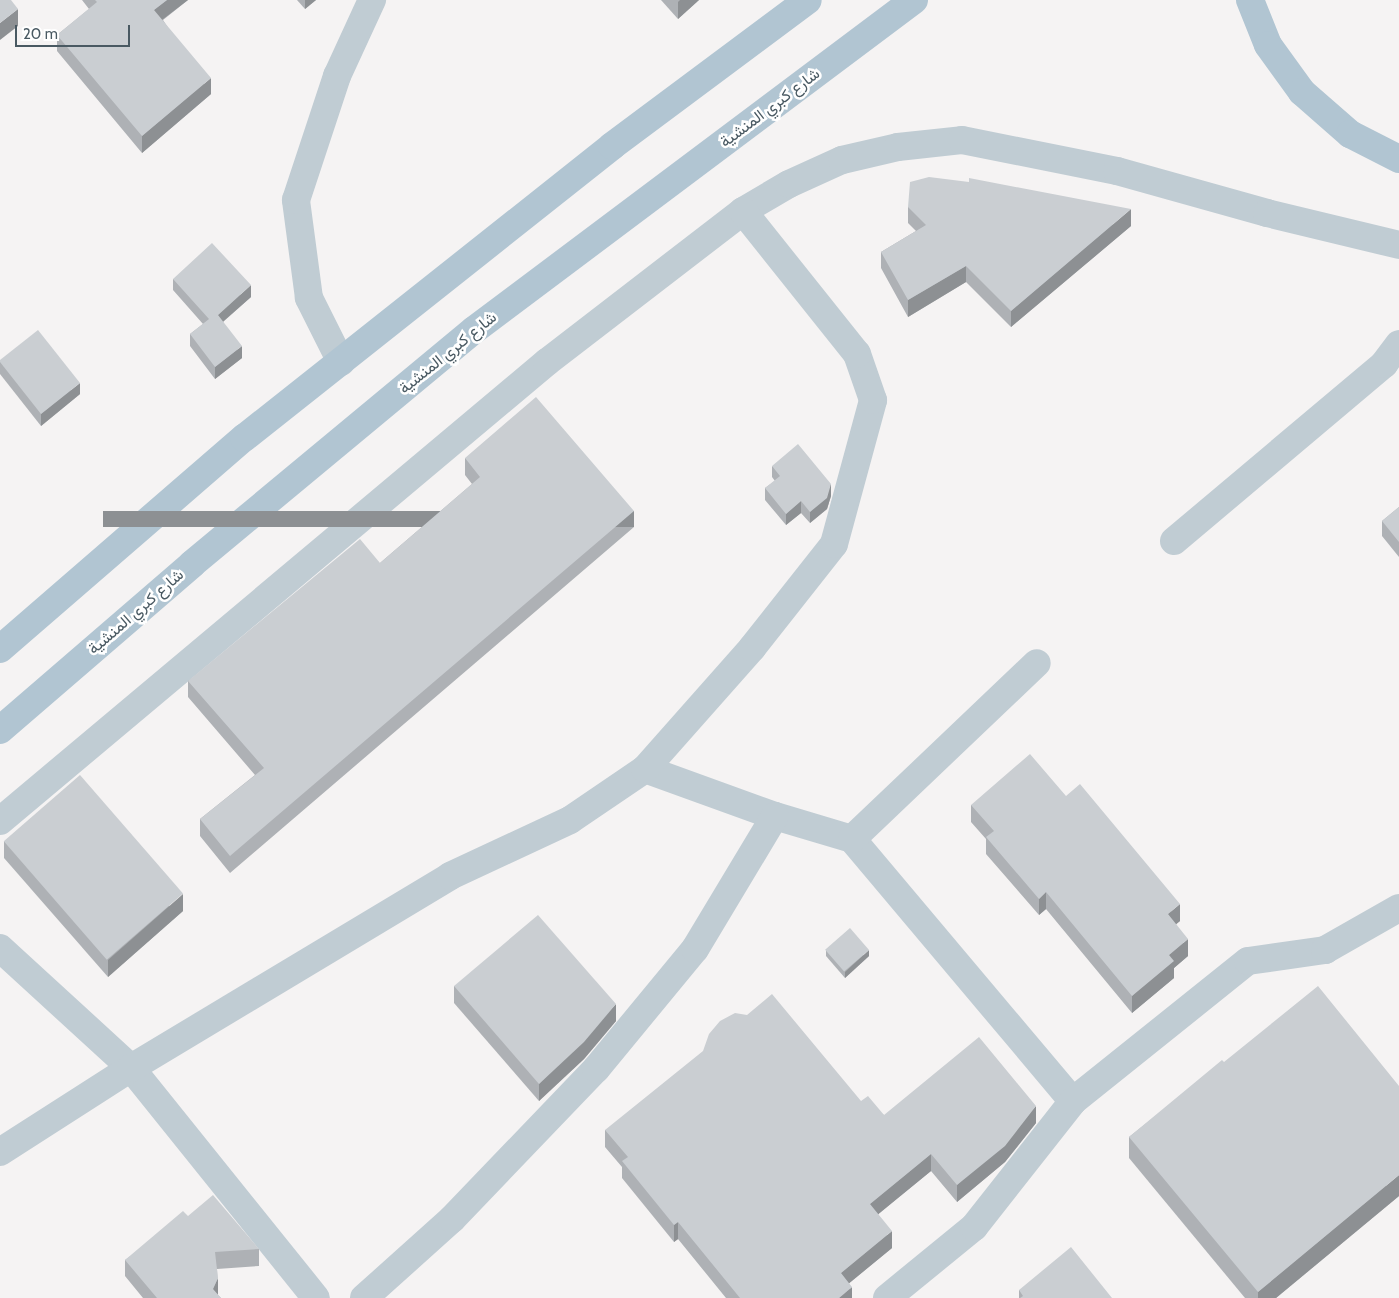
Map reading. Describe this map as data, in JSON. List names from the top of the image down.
{
  "streets": {
    "main road": ["شارع كبري المنشية"]
  },
  "scale_bar": "20 m"
}
